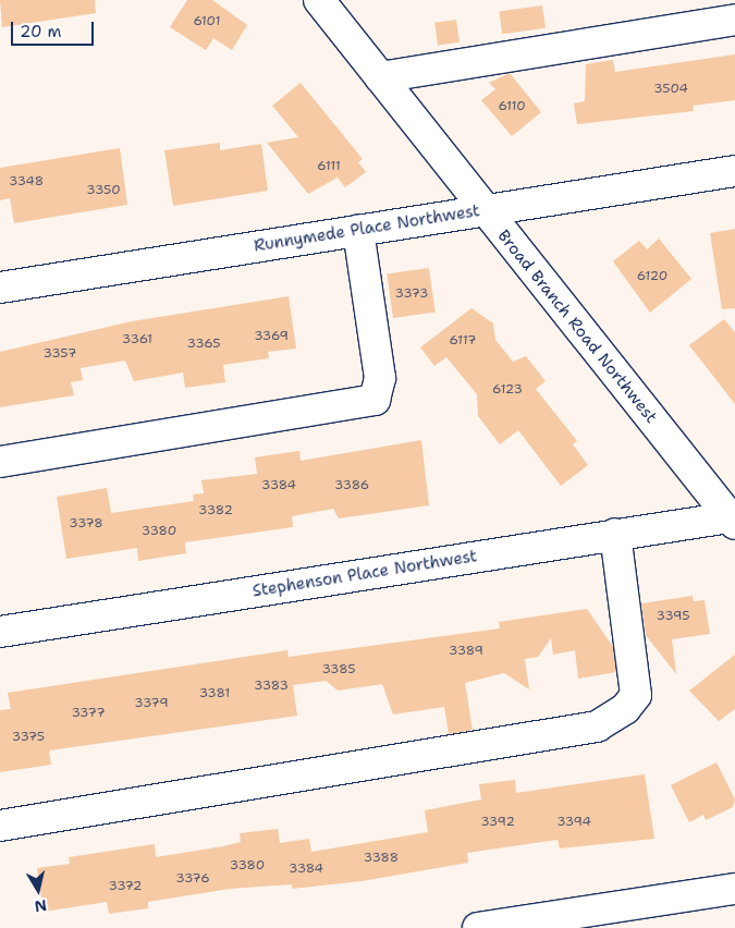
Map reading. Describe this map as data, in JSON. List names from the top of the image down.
{
  "streets": {
    "street": ["Runnymede Place Northwest", "Broad Branch Road Northwest", "Stephenson Place Northwest"]
  },
  "crossings": [
    ["Runnymede Place Northwest", "Broad Branch Road Northwest"],
    ["Broad Branch Road Northwest", "Stephenson Place Northwest"]
  ],
  "house_numbers": [
    "6101",
    "3504",
    "6110",
    "6111",
    "3348",
    "3350",
    "6120",
    "3373",
    "3369",
    "3361",
    "6117",
    "3365",
    "3357",
    "6123",
    "3384",
    "3386",
    "3382",
    "3378",
    "3380",
    "3395",
    "3389",
    "3385",
    "3383",
    "3381",
    "3379",
    "3377",
    "3375",
    "3392",
    "3394",
    "3388",
    "3380",
    "3384",
    "3376",
    "3372"
  ],
  "scale_bar": "20 m",
  "north": "bottom"
}
